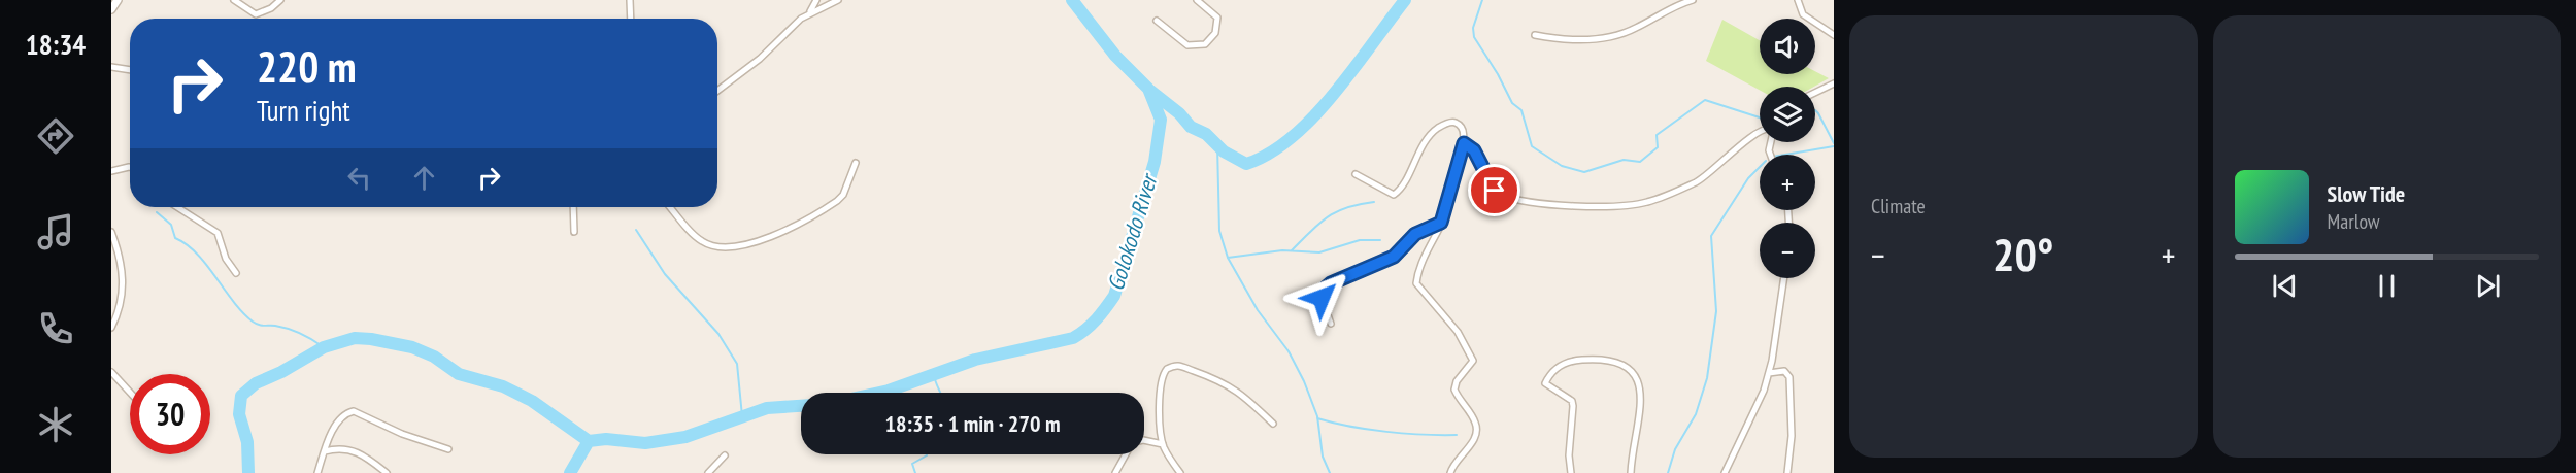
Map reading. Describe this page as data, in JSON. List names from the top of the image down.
{
  "water": ["Golokodo River"],
  "page": {
    "tabs": "18:34",
    "tile": "Climate",
    "map_buttons": ["+", "−"],
    "turn": ["220 m", "Turn right"],
    "song": ["Slow Tide", "Marlow"],
    "heat": ["−", "20°", "+"],
    "limit": "30",
    "trip": "18:35 · 1 min · 270 m"
  }
}
